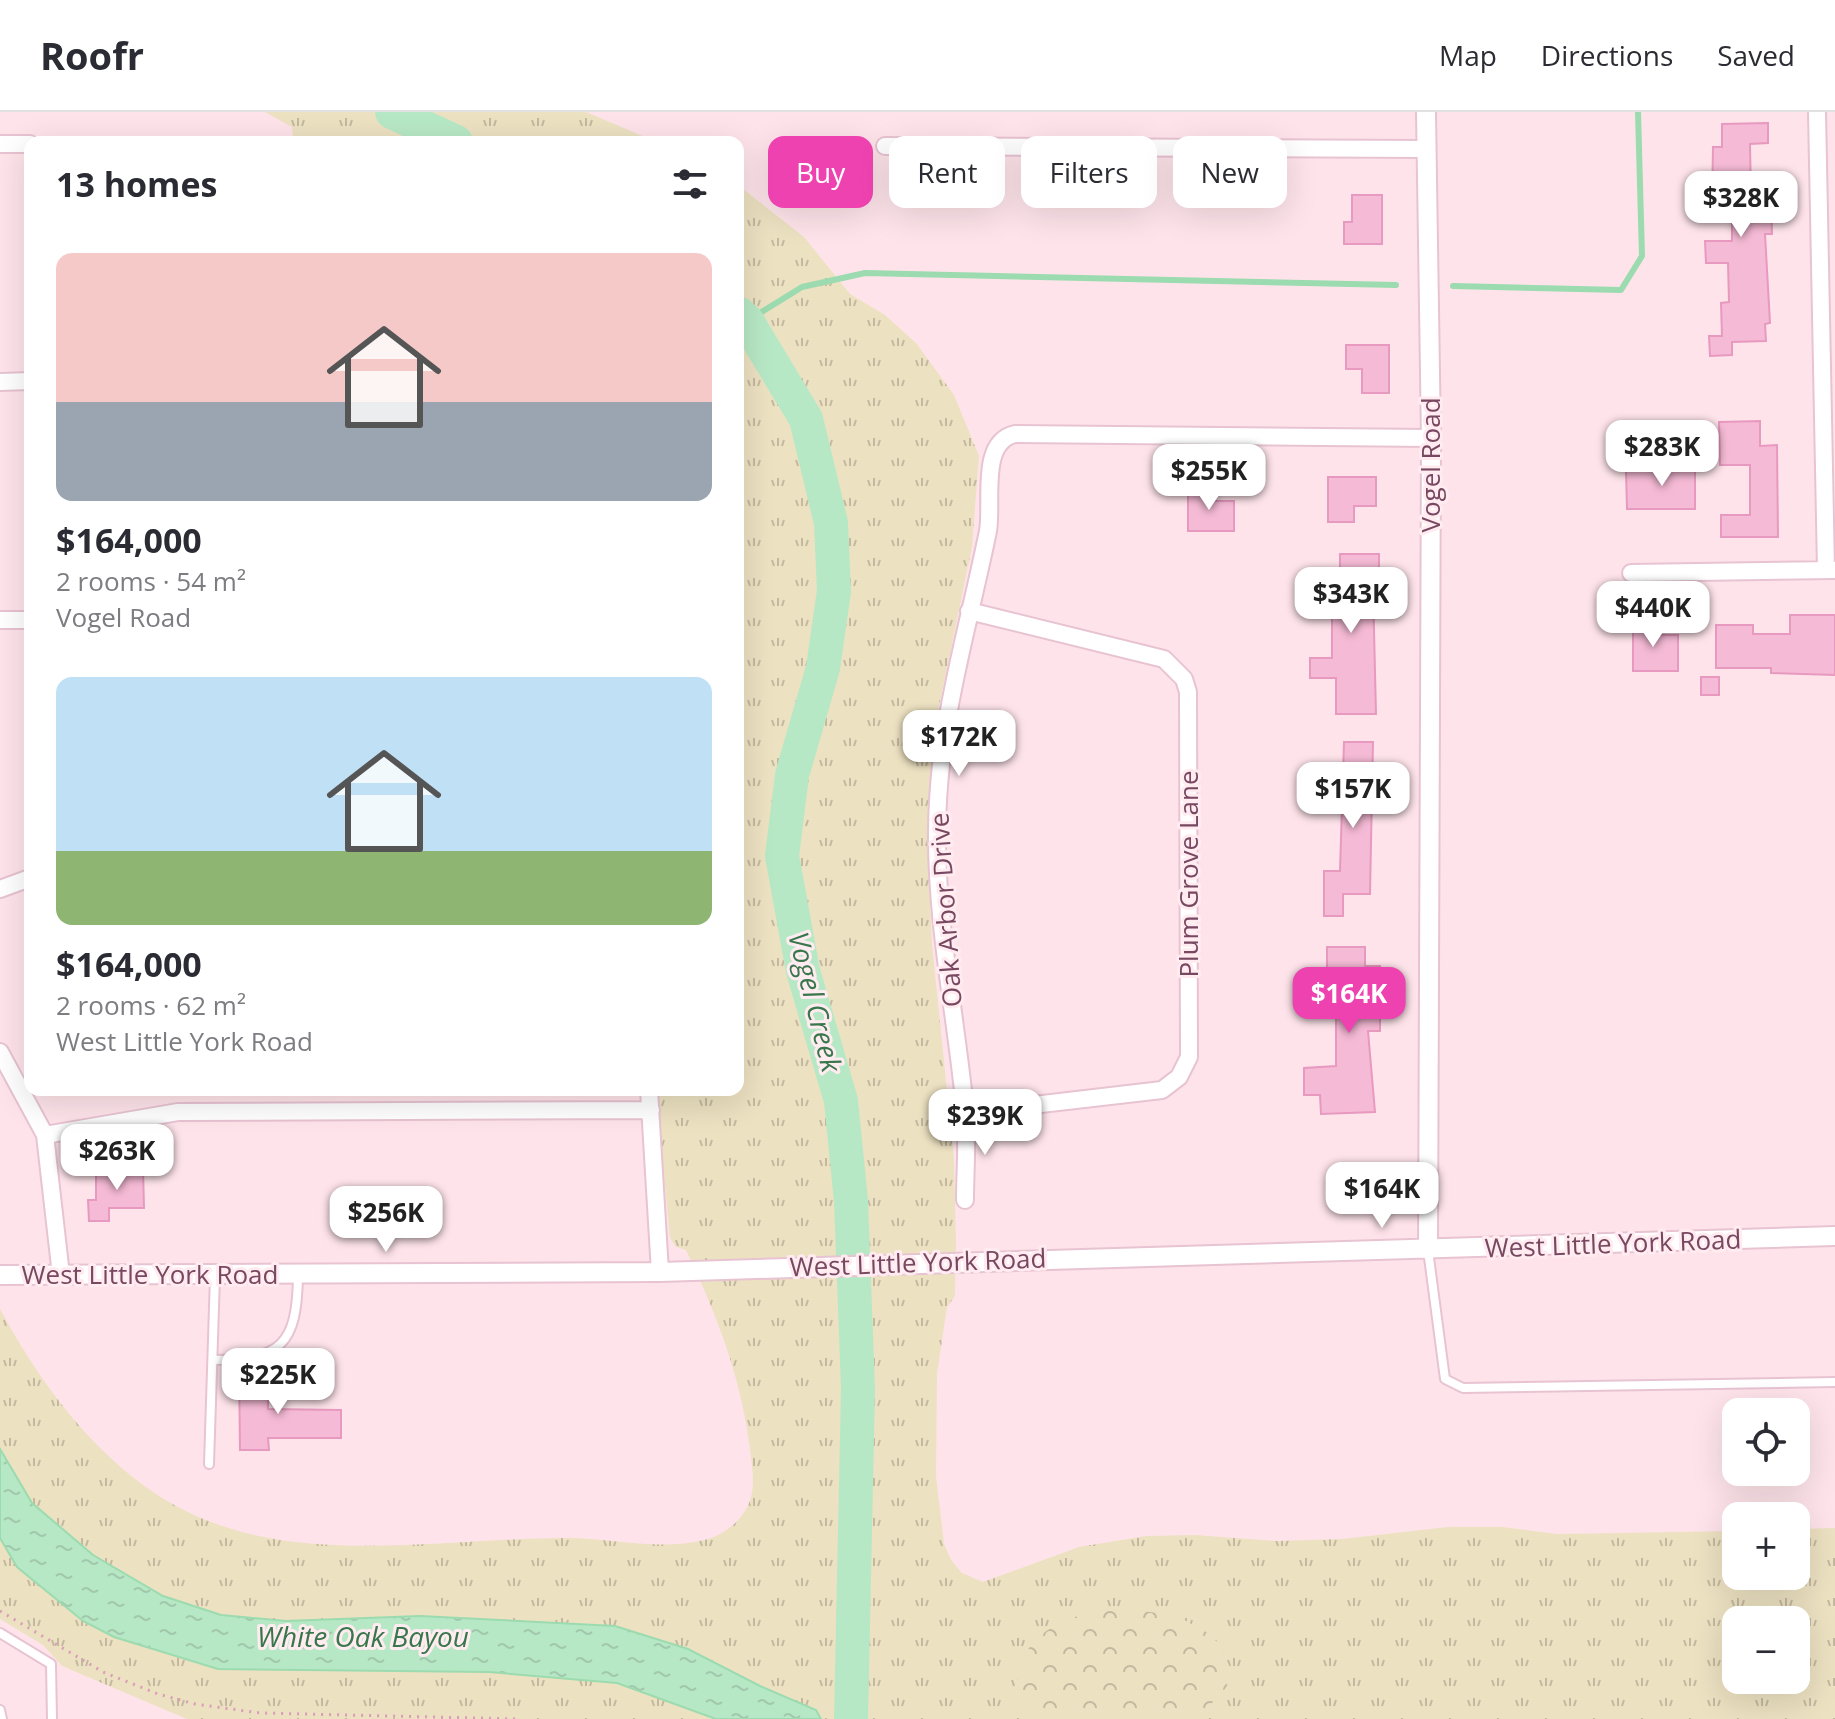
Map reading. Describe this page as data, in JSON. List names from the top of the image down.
{
  "streets": {
    "street": [
      "Vogel Road",
      "Plum Grove Lane",
      "Oak Arbor Drive",
      "West Little York Road"
    ]
  },
  "crossings": [
    ["Vogel Road", "Oak Arbor Drive"],
    ["Vogel Road", "West Little York Road"],
    ["Plum Grove Lane", "Oak Arbor Drive"]
  ],
  "water": ["Vogel Creek", "White Oak Bayou"],
  "page": {
    "header": "Roofr",
    "nav": ["Map", "Directions", "Saved"],
    "chip": [
      "Buy",
      "Rent",
      "Filters",
      "New"
    ],
    "heading": "13 homes",
    "price": [
      "$328K",
      "$283K",
      "$255K",
      "$343K",
      "$440K",
      "$172K",
      "$157K",
      "$164K",
      "$239K",
      "$263K",
      "$164K",
      "$256K",
      "$225K"
    ],
    "list": [
      {
        "name": "$164,000",
        "note": "2 rooms · 54 m² · Vogel Road"
      },
      {
        "name": "$164,000",
        "note": "2 rooms · 62 m² · West Little York Road"
      }
    ],
    "map_buttons": ["+", "−"]
  }
}
